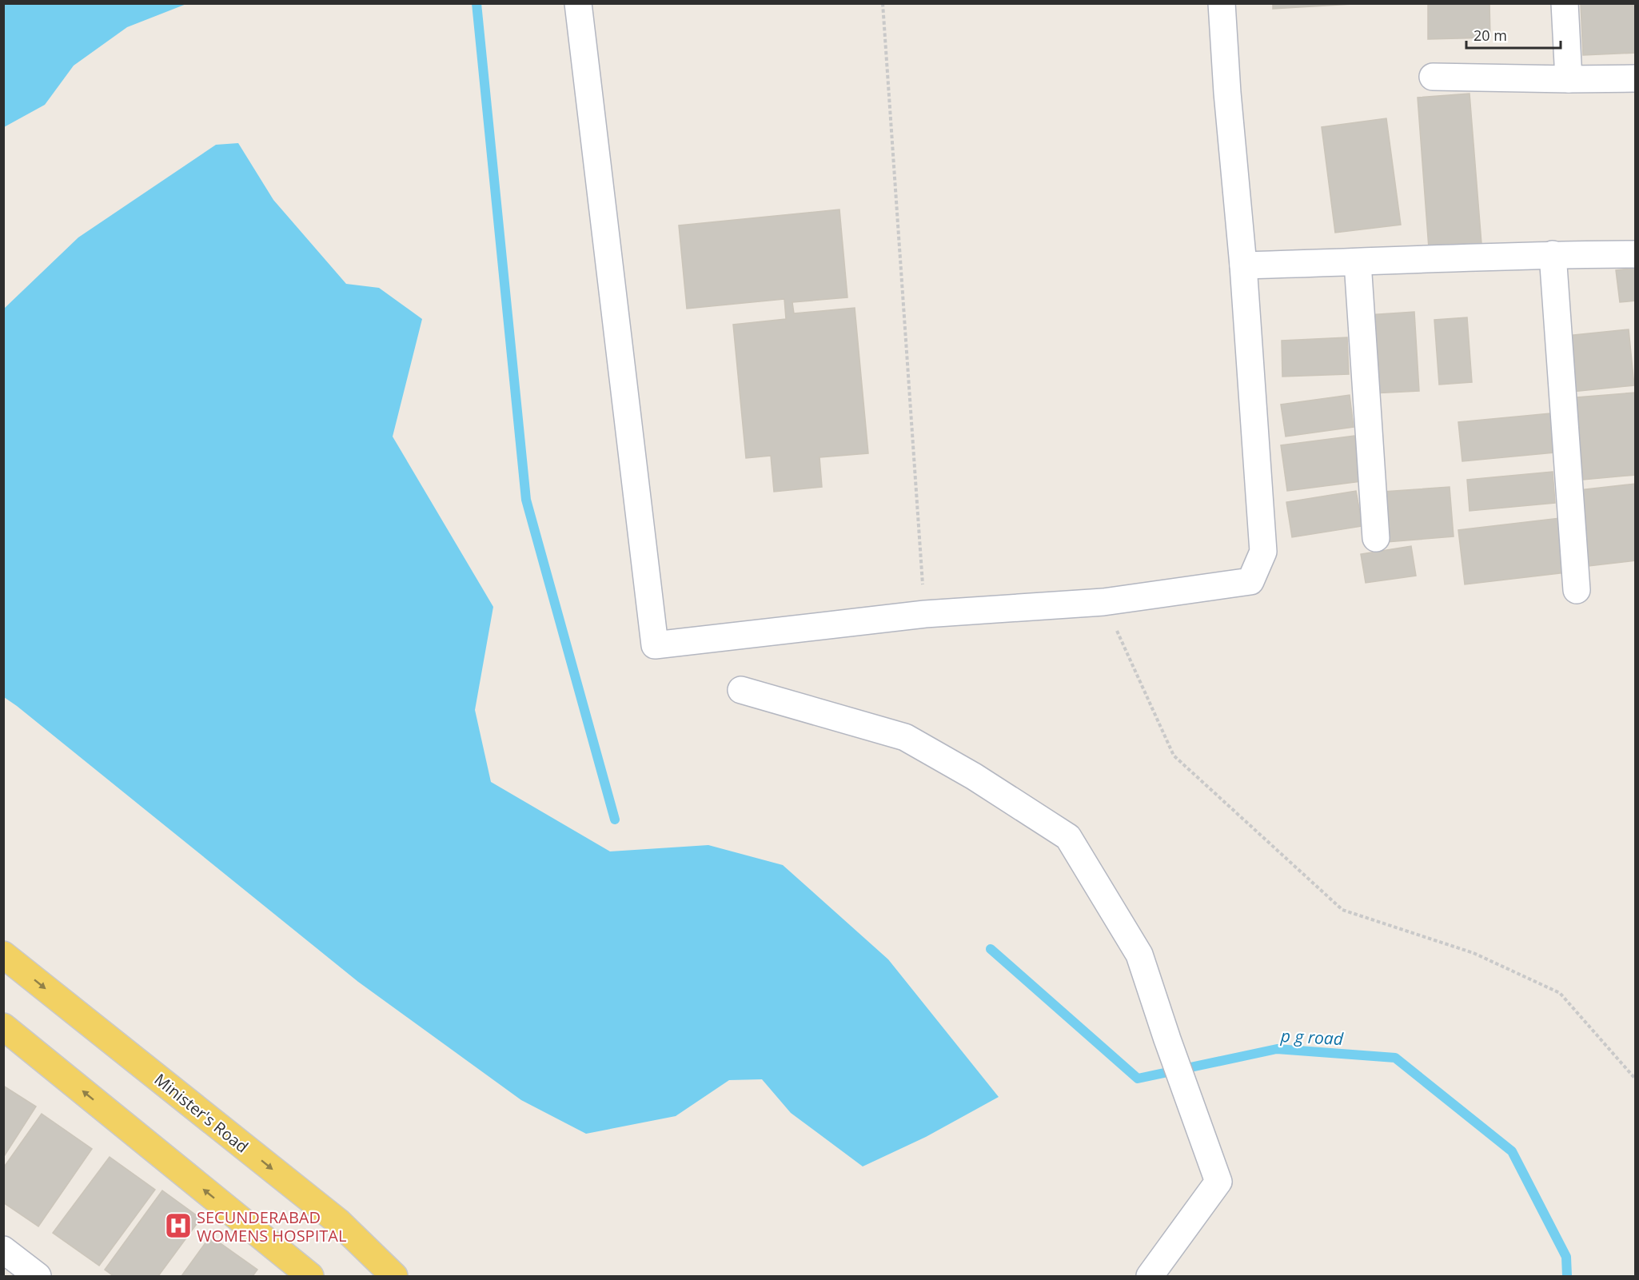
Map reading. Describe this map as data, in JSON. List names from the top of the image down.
{
  "streets": {
    "main road": ["Minister's Road"]
  },
  "water": ["p g road"],
  "places": {
    "hospital": ["SECUNDERABAD WOMENS HOSPITAL"]
  },
  "scale_bar": "20 m"
}
